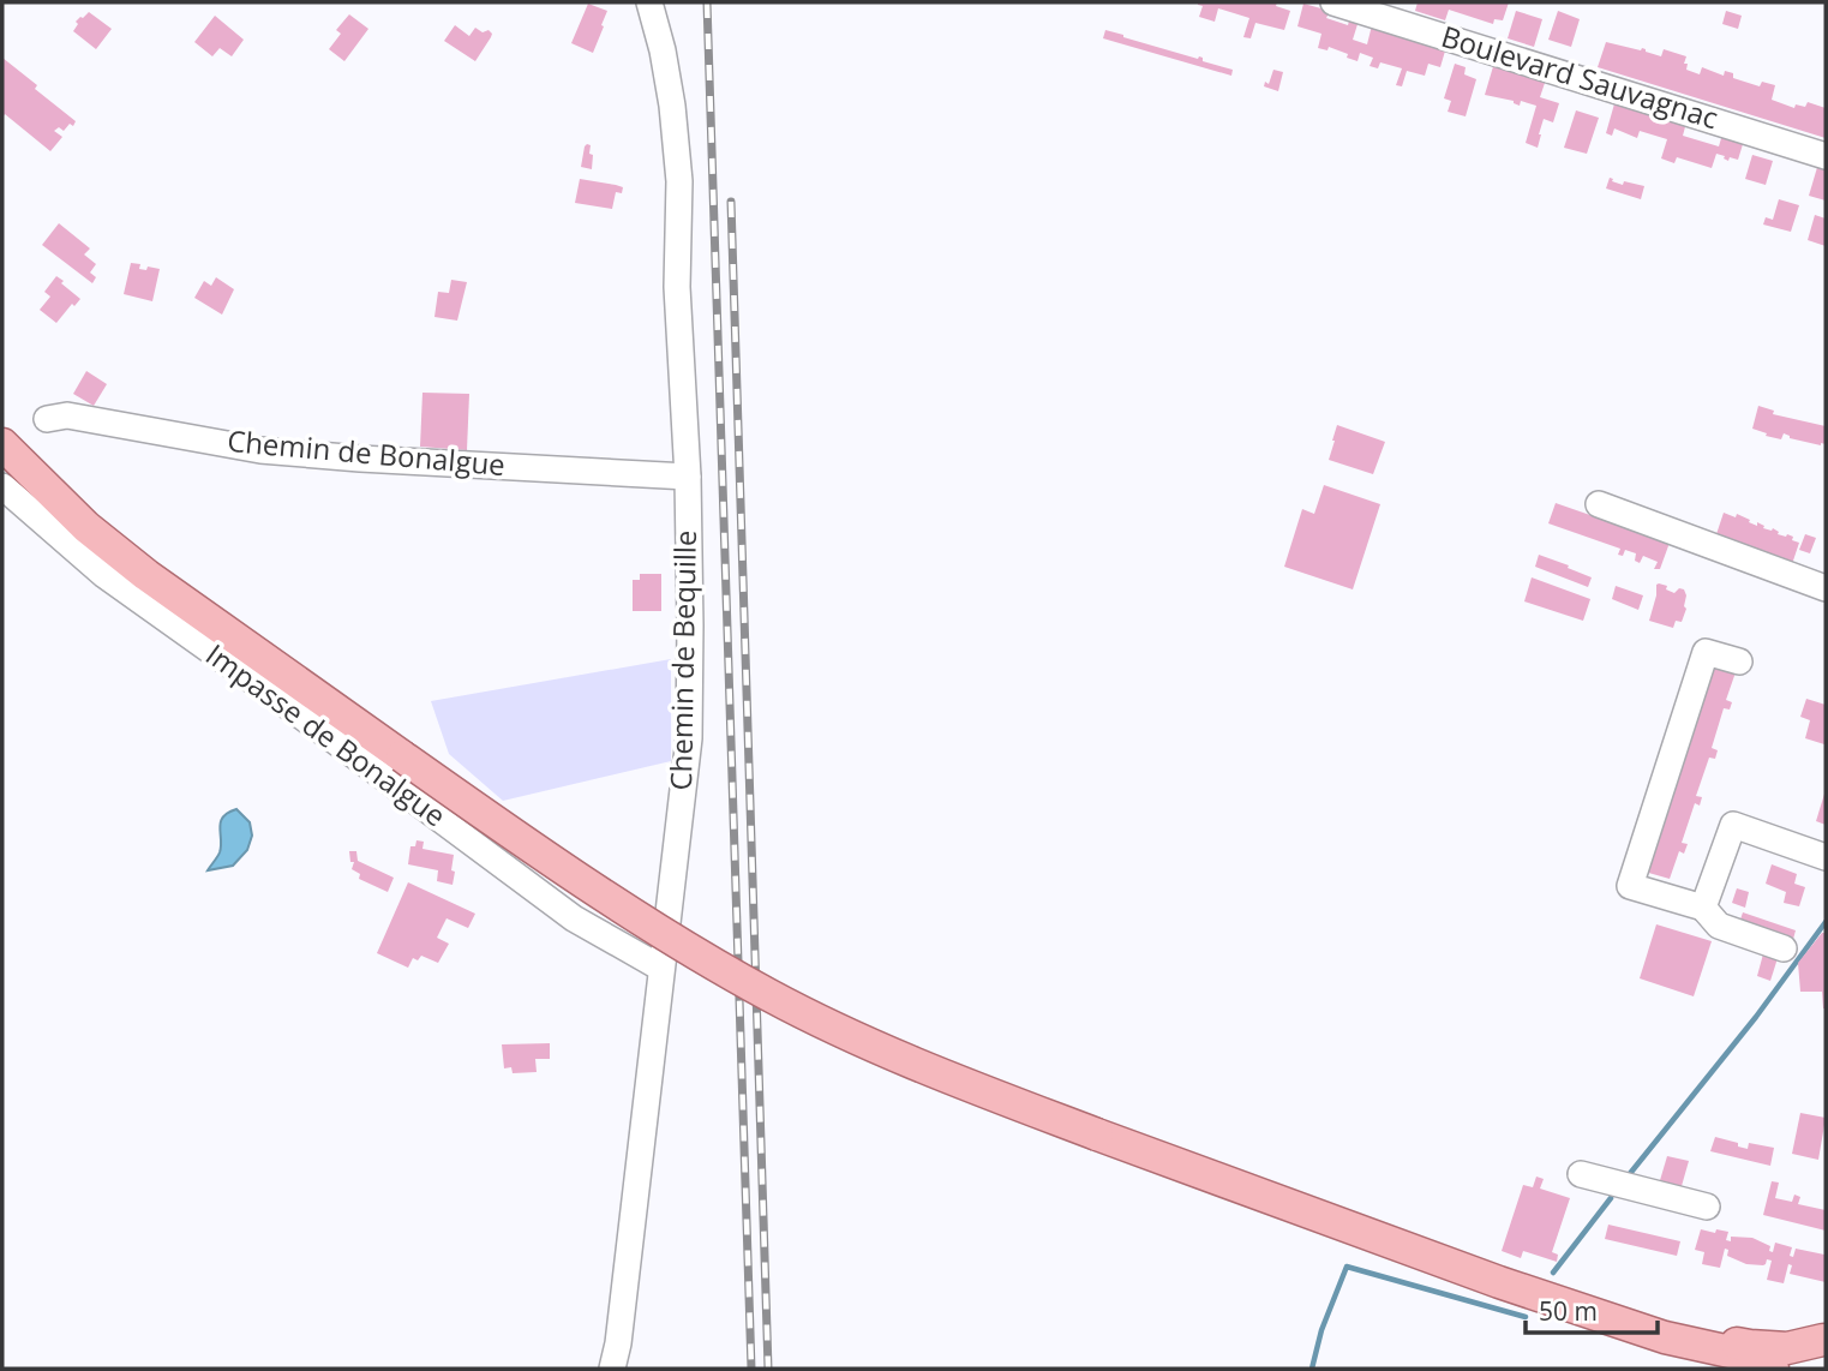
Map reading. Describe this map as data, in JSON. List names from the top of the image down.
{
  "streets": {
    "street": [
      "Boulevard Sauvagnac",
      "Chemin de Bonalgue",
      "Chemin de Bequille",
      "Impasse de Bonalgue"
    ]
  },
  "crossings": [
    ["Chemin de Bonalgue", "Chemin de Bequille"],
    ["Chemin de Bequille", "Impasse de Bonalgue"]
  ],
  "scale_bar": "50 m"
}
